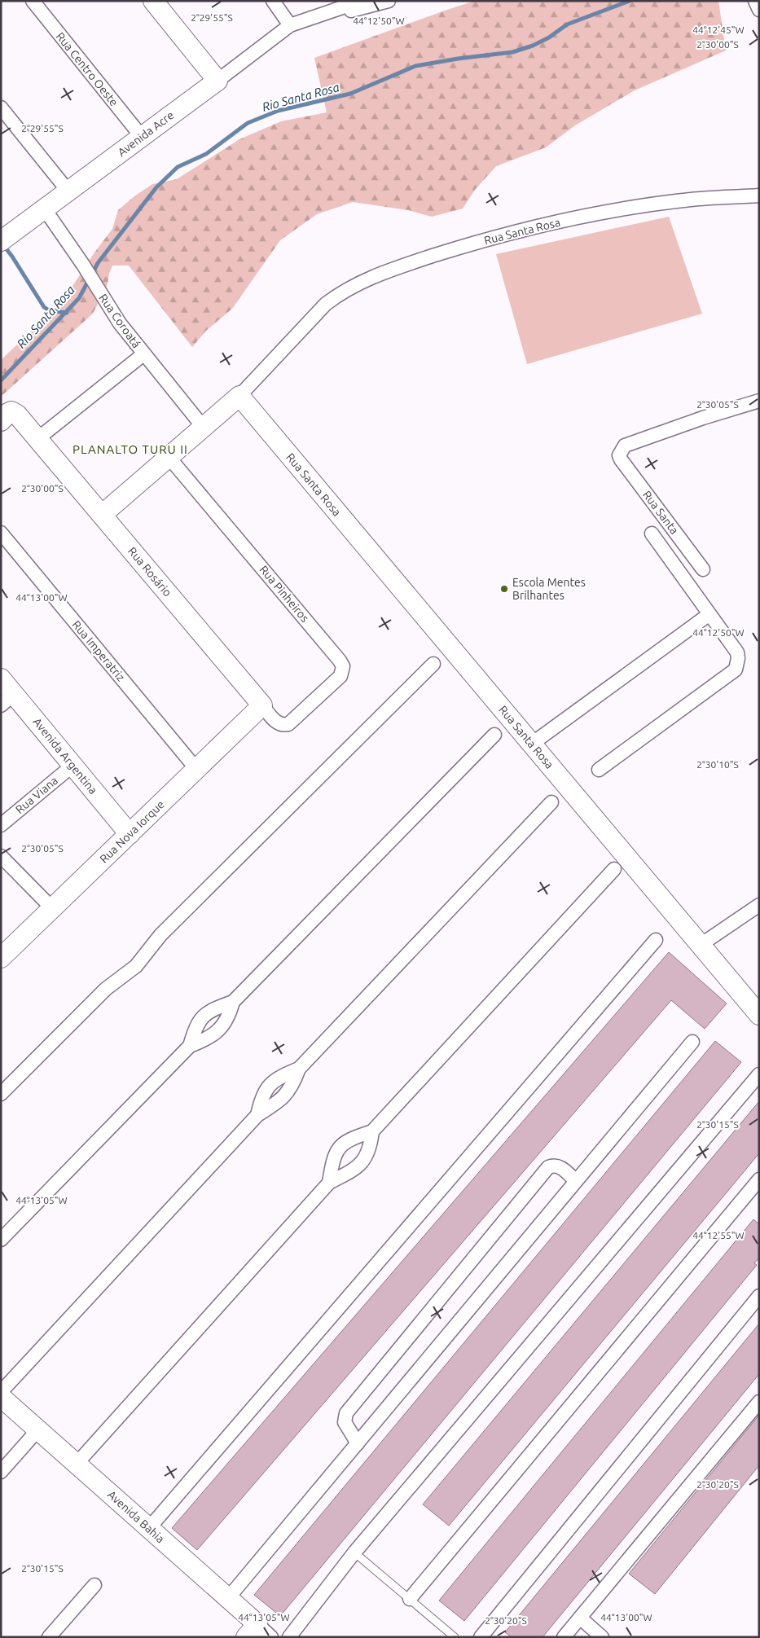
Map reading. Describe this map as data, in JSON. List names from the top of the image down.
{
  "streets": {
    "street": [
      "Rua Centro Oeste",
      "Avenida Acre",
      "Rua Santa Rosa",
      "Rua Coroatá",
      "Rua Santa",
      "Rua Rosário",
      "Rua Pinheiros",
      "Rua Imperatriz",
      "Avenida Argentina",
      "Rua Viana",
      "Rua Nova Iorque",
      "Avenida Bahia"
    ]
  },
  "crossings": [
    ["Rua Centro Oeste", "Avenida Acre"],
    ["Avenida Acre", "Rua Coroatá"],
    ["Rua Rosário", "Rua Pinheiros"],
    ["Rua Rosário", "Rua Nova Iorque"],
    ["Rua Imperatriz", "Rua Nova Iorque"],
    ["Avenida Argentina", "Rua Viana"],
    ["Avenida Argentina", "Rua Nova Iorque"]
  ],
  "districts": ["PLANALTO TURU II"],
  "water": ["Rio Santa Rosa"],
  "places": ["Escola Mentes Brilhantes"],
  "coordinates": [
    "2°29'55\"S",
    "44°12'50\"W",
    "44°12'45\"W",
    "2°30'00\"S",
    "2°30'05\"S",
    "44°13'00\"W",
    "2°30'10\"S",
    "2°30'15\"S",
    "44°13'05\"W",
    "44°12'55\"W",
    "2°30'20\"S"
  ]
}
